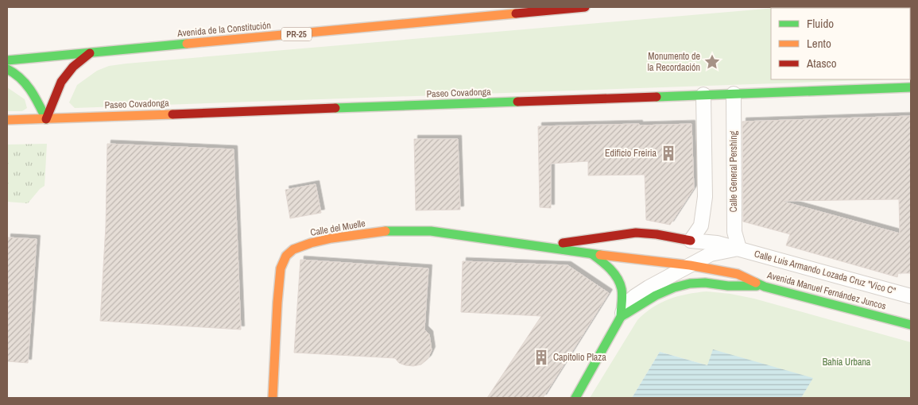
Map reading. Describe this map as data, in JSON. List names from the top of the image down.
{
  "streets": {
    "main road": [
      "Avenida de la Constitución",
      "PR-25",
      "Paseo Covadonga",
      "Calle del Muelle",
      "Avenida Manuel Fernández Juncos"
    ],
    "street": ["Calle General Pershing", "Calle Luis Armando Lozada Cruz \"Vico C\""]
  },
  "crossings": [
    ["Paseo Covadonga", "Calle General Pershing"],
    ["Calle General Pershing", "Calle Luis Armando Lozada Cruz \"Vico C\""],
    ["Calle del Muelle", "Calle Luis Armando Lozada Cruz \"Vico C\""],
    ["Calle del Muelle", "Avenida Manuel Fernández Juncos"]
  ],
  "parks": ["Bahía Urbana"],
  "places": {
    "place": ["Monumento de la Recordación"],
    "building": ["Edificio Freiria", "Capitolio Plaza"]
  },
  "legend": ["Fluido", "Lento", "Atasco"]
}
